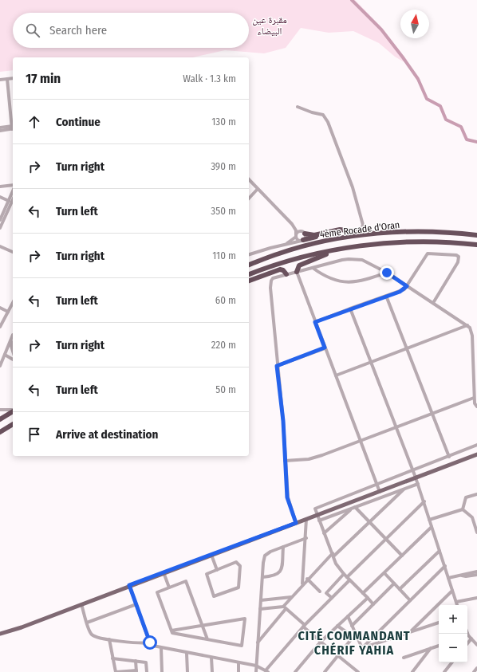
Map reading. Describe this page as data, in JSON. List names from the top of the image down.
{
  "streets": {
    "highway": ["4ème Rocade d'Oran"]
  },
  "districts": ["CITÉ COMMANDANT CHÉRIF YAHIA"],
  "parks": ["مقبرة عين البيضاء"],
  "north": "top",
  "page": {
    "search": "Search here",
    "heading": ["17 min", "Walk · 1.3 km"],
    "list": [
      ["Continue", "130 m"],
      ["Turn right", "390 m"],
      ["Turn left", "350 m"],
      ["Turn right", "110 m"],
      ["Turn left", "60 m"],
      ["Turn right", "220 m"],
      ["Turn left", "50 m"],
      "Arrive at destination"
    ],
    "map_buttons": ["+", "−"]
  }
}
